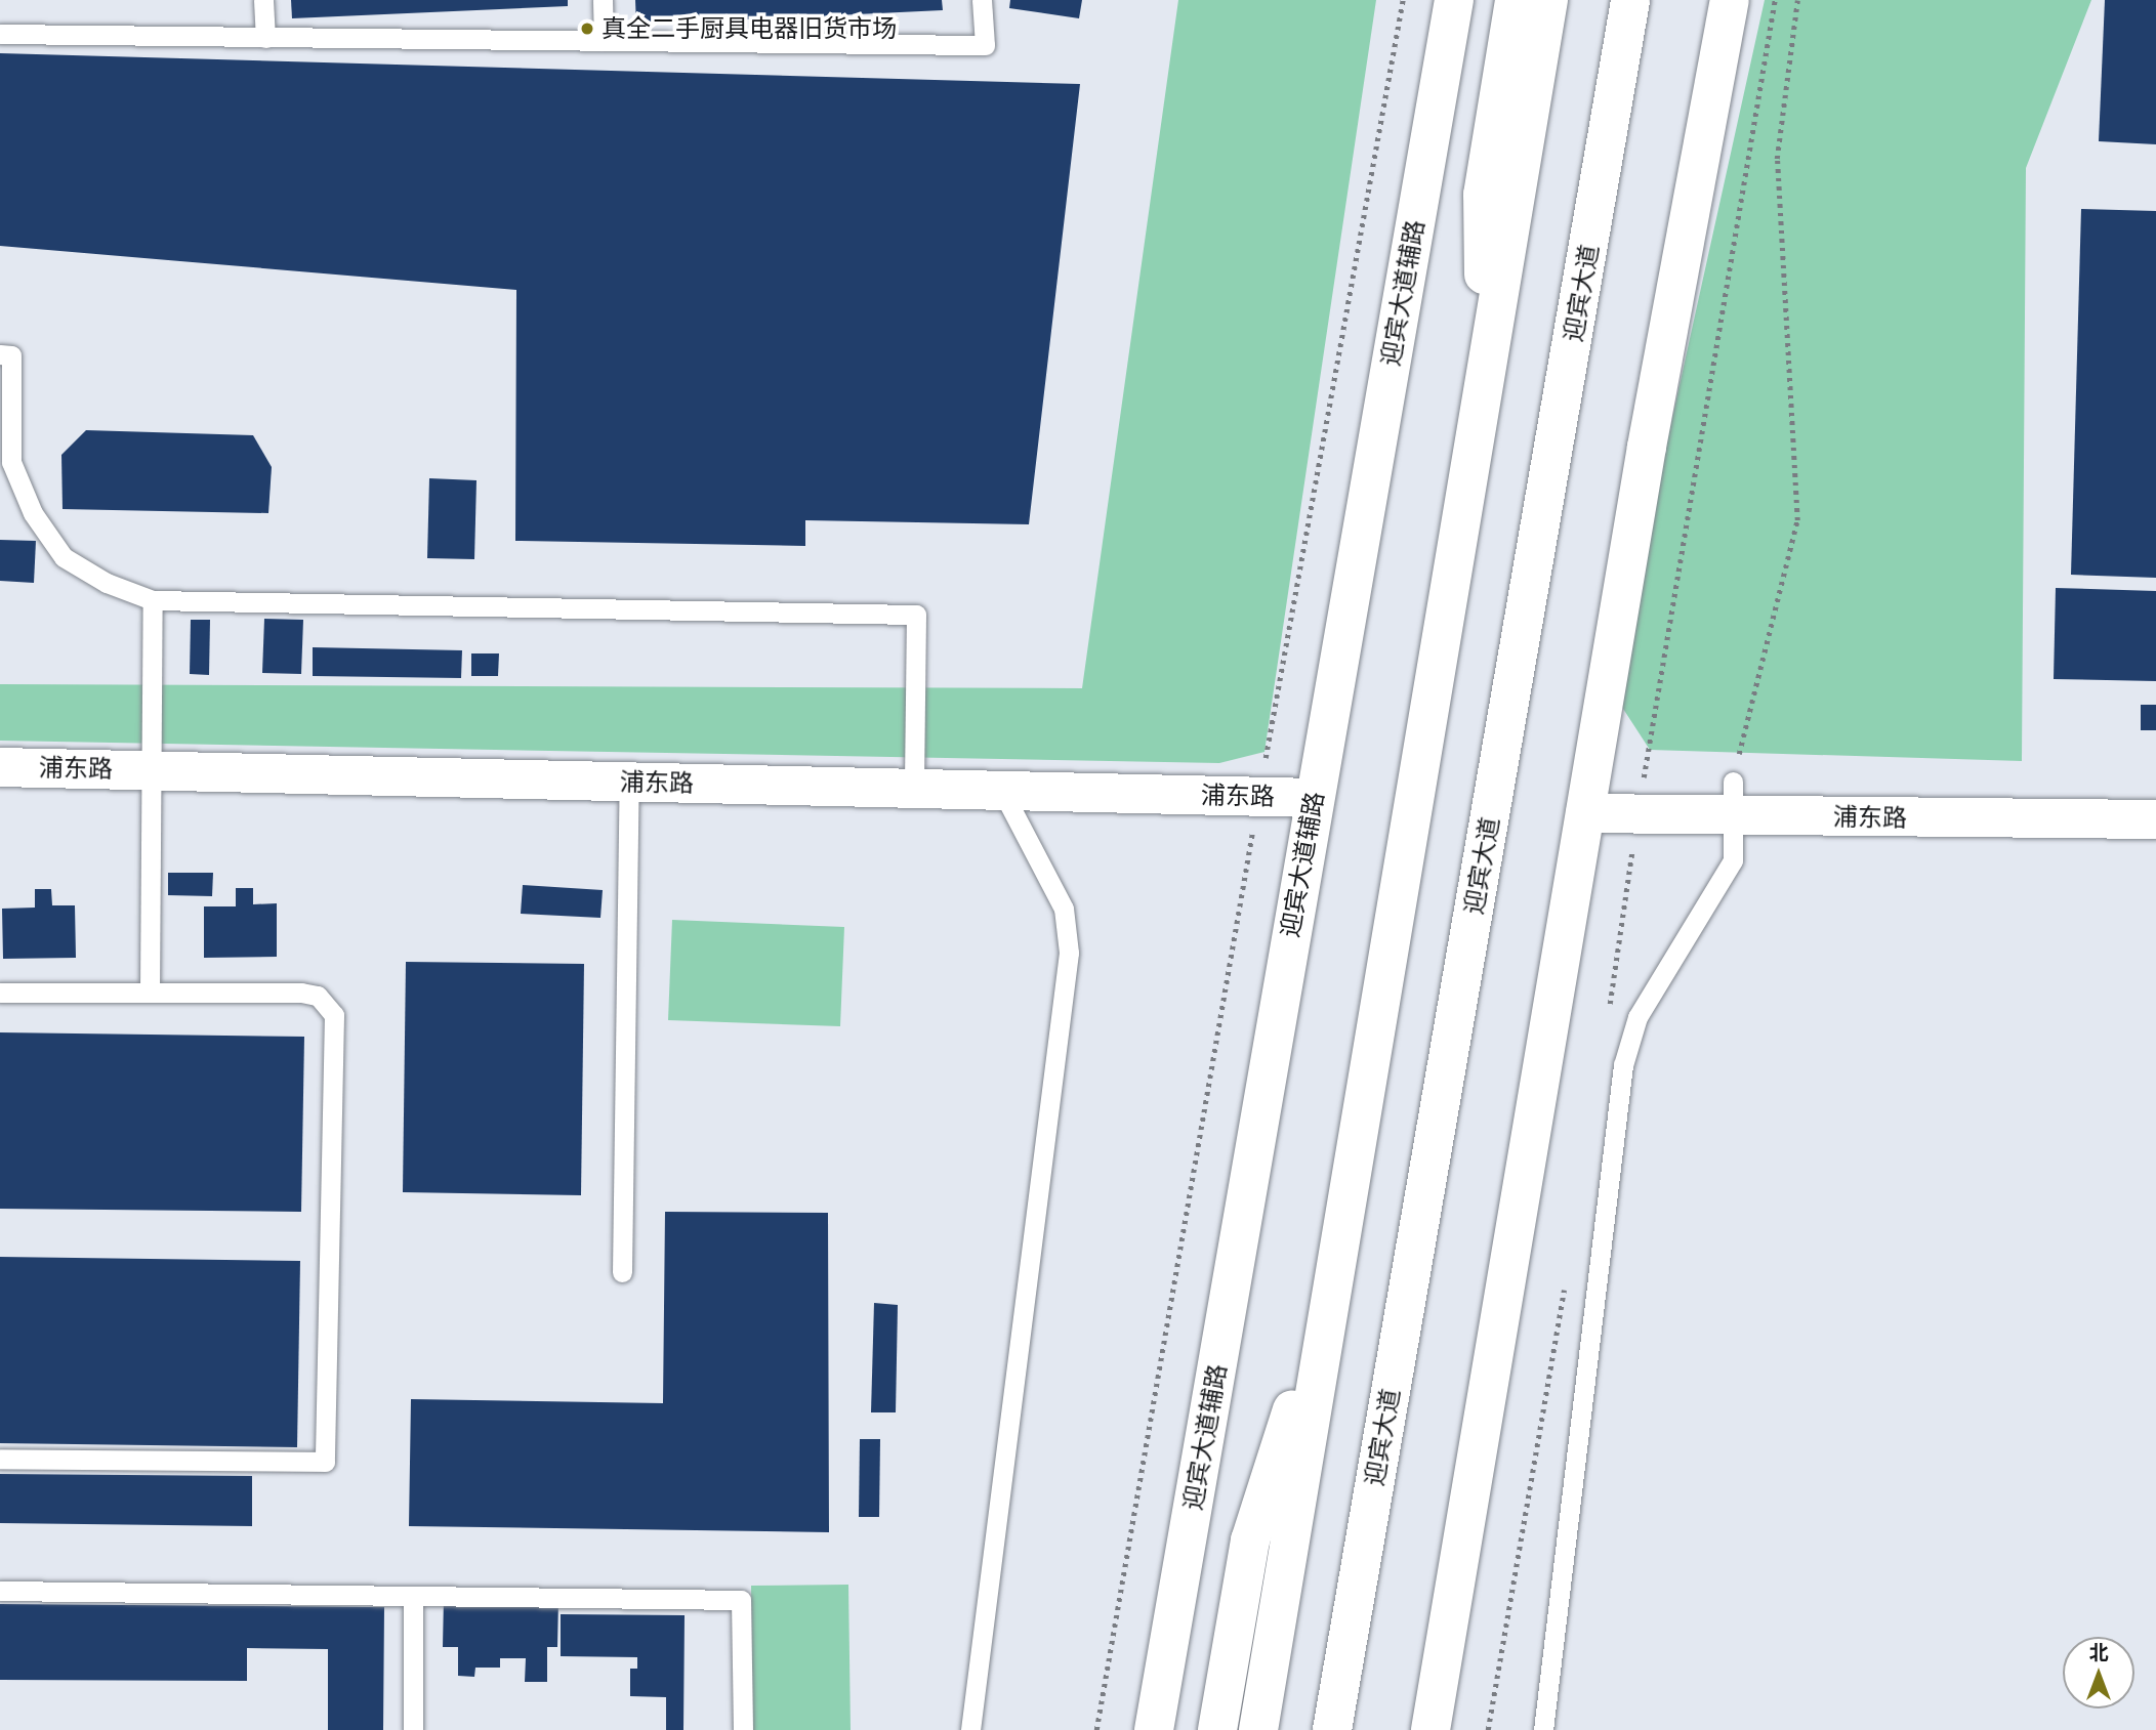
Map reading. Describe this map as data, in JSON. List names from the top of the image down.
{
  "streets": {
    "main road": ["迎宾大道辅路", "迎宾大道", "浦东路"]
  },
  "crossings": [
    ["迎宾大道辅路", "浦东路"]
  ],
  "places": ["真全二手厨具电器旧货市场"],
  "north": "top"
}
